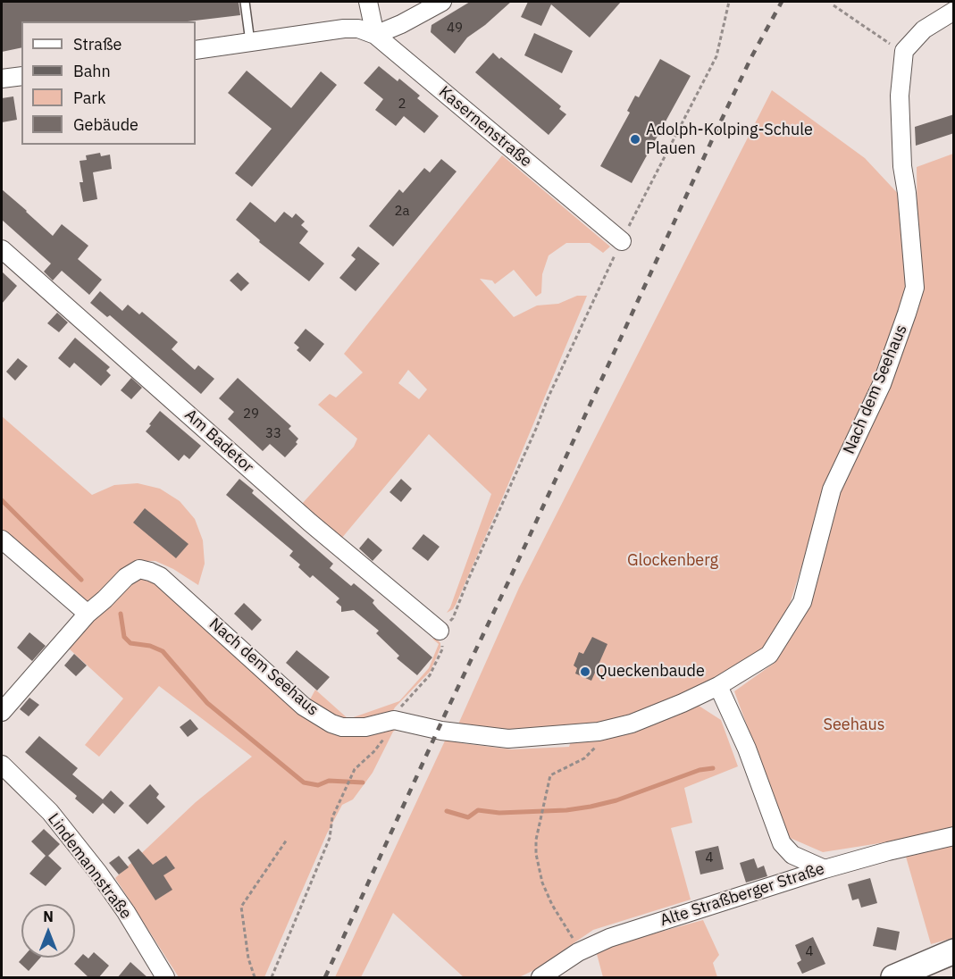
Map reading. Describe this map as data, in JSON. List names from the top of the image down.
{
  "streets": {
    "street": [
      "Kasernenstraße",
      "Nach dem Seehaus",
      "Am Badetor",
      "Lindemannstraße",
      "Alte Straßberger Straße"
    ]
  },
  "parks": ["Glockenberg", "Seehaus"],
  "places": ["Adolph-Kolping-Schule Plauen", "Queckenbaude"],
  "house_numbers": [
    "49",
    "2",
    "2a",
    "29",
    "33",
    "4",
    "4"
  ],
  "legend": [
    "Straße",
    "Bahn",
    "Park",
    "Gebäude"
  ],
  "north": "top"
}
